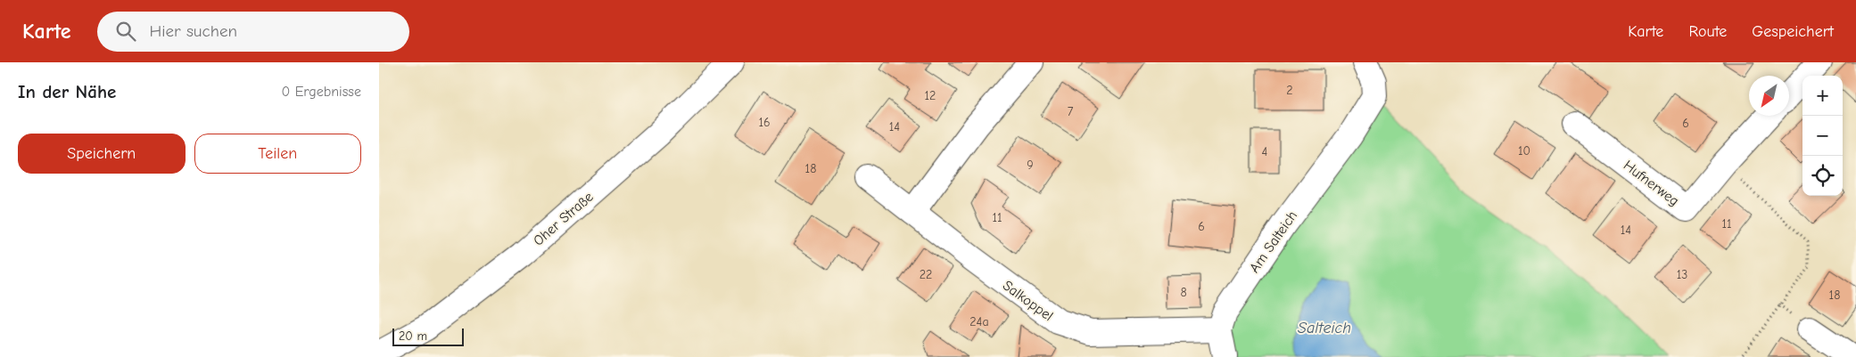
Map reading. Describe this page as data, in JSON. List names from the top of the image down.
{
  "streets": {
    "street": [
      "Hufnerweg",
      "Oher Straße",
      "Am Salteich",
      "Salkoppel"
    ]
  },
  "crossings": [
    ["Am Salteich", "Salkoppel"]
  ],
  "water": ["Salteich"],
  "house_numbers": [
    "2",
    "12",
    "7",
    "16",
    "6",
    "14",
    "10",
    "4",
    "9",
    "18",
    "11",
    "11",
    "6",
    "14",
    "22",
    "13",
    "8",
    "18",
    "24a"
  ],
  "scale_bar": "20 m",
  "north": "bottom left",
  "page": {
    "header": "Karte",
    "search": "Hier suchen",
    "nav": ["Karte", "Route", "Gespeichert"],
    "heading": ["In der Nähe", "0 Ergebnisse"],
    "map_buttons": ["+", "−"],
    "buttons": ["Speichern", "Teilen"],
    "scale": "20 m"
  }
}
